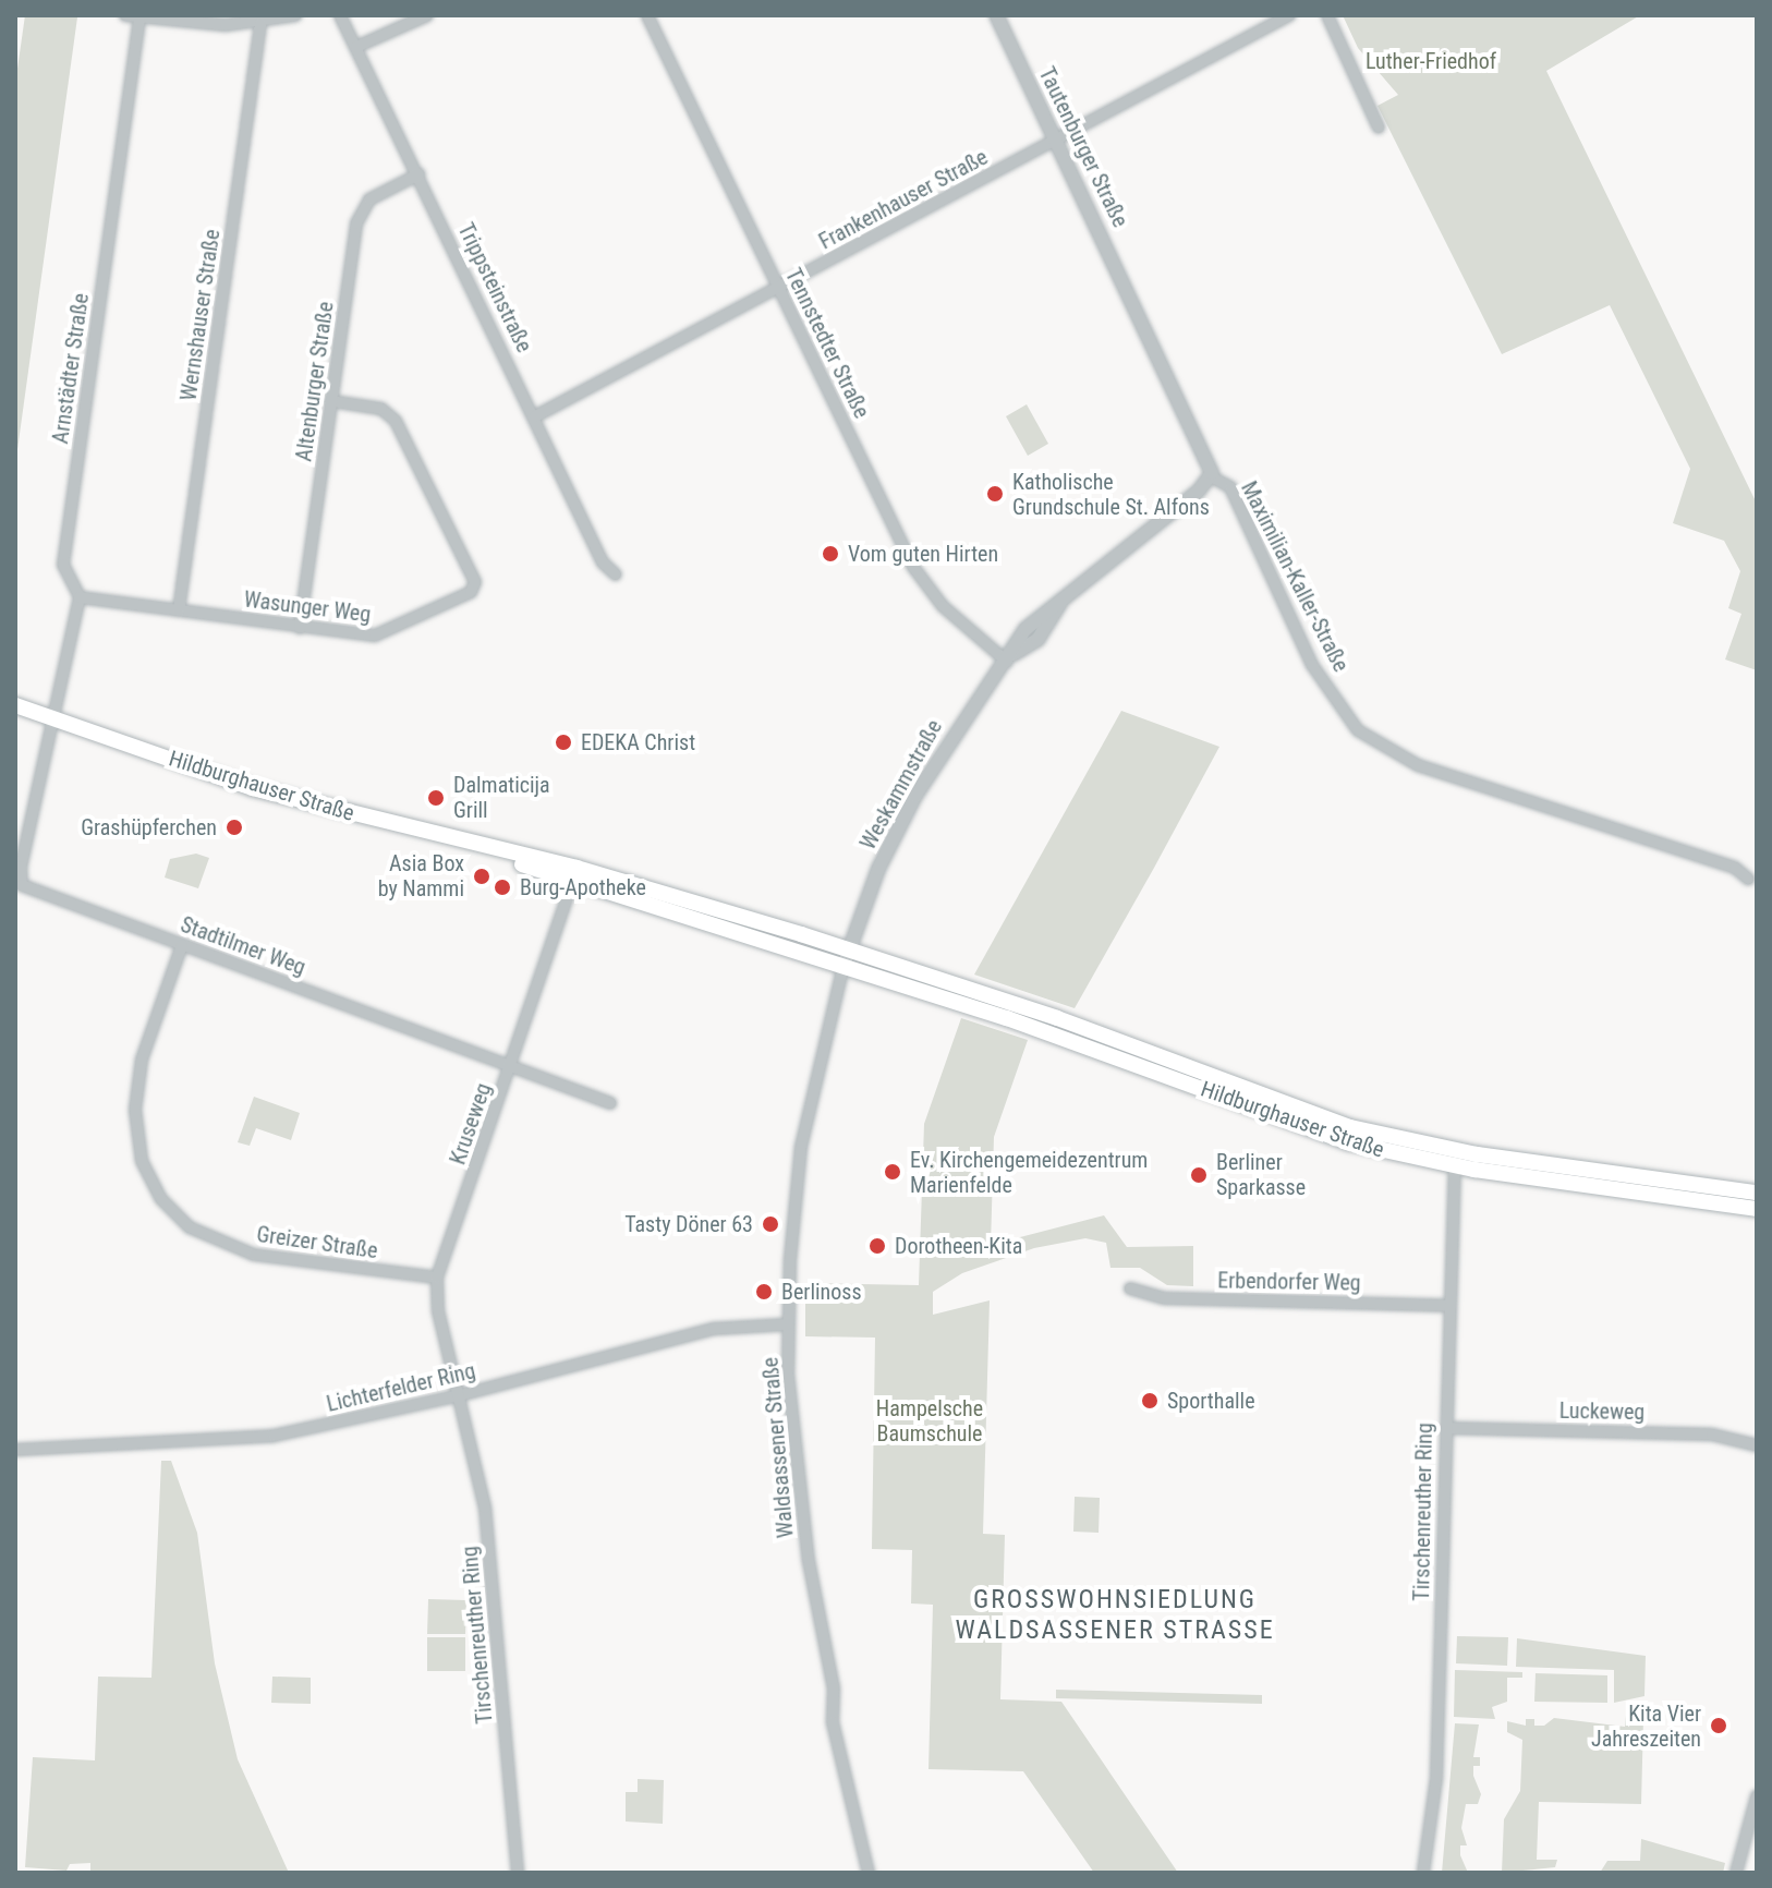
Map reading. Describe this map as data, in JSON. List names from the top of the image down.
{
  "streets": {
    "main road": ["Hildburghauser Straße"],
    "street": [
      "Tautenburger Straße",
      "Frankenhauser Straße",
      "Trippsteinstraße",
      "Wernshauser Straße",
      "Tennstedter Straße",
      "Arnstädter Straße",
      "Altenburger Straße",
      "Maximilian-Kaller-Straße",
      "Wasunger Weg",
      "Weskammstraße",
      "Stadtilmer Weg",
      "Kruseweg",
      "Greizer Straße",
      "Erbendorfer Weg",
      "Lichterfelder Ring",
      "Luckeweg",
      "Waldsassener Straße",
      "Tirschenreuther Ring"
    ]
  },
  "crossings": [
    ["Tautenburger Straße", "Frankenhauser Straße"],
    ["Tautenburger Straße", "Maximilian-Kaller-Straße"],
    ["Frankenhauser Straße", "Trippsteinstraße"],
    ["Frankenhauser Straße", "Tennstedter Straße"],
    ["Trippsteinstraße", "Altenburger Straße"],
    ["Wernshauser Straße", "Wasunger Weg"],
    ["Tennstedter Straße", "Weskammstraße"],
    ["Arnstädter Straße", "Wasunger Weg"],
    ["Altenburger Straße", "Wasunger Weg"],
    ["Maximilian-Kaller-Straße", "Weskammstraße"],
    ["Weskammstraße", "Hildburghauser Straße"],
    ["Weskammstraße", "Waldsassener Straße"],
    ["Hildburghauser Straße", "Stadtilmer Weg"],
    ["Hildburghauser Straße", "Kruseweg"],
    ["Hildburghauser Straße", "Waldsassener Straße"],
    ["Hildburghauser Straße", "Tirschenreuther Ring"],
    ["Stadtilmer Weg", "Kruseweg"],
    ["Stadtilmer Weg", "Greizer Straße"],
    ["Kruseweg", "Greizer Straße"],
    ["Kruseweg", "Lichterfelder Ring"],
    ["Kruseweg", "Tirschenreuther Ring"],
    ["Erbendorfer Weg", "Tirschenreuther Ring"],
    ["Lichterfelder Ring", "Waldsassener Straße"],
    ["Lichterfelder Ring", "Tirschenreuther Ring"],
    ["Luckeweg", "Tirschenreuther Ring"]
  ],
  "districts": ["GROSSWOHNSIEDLUNG WALDSASSENER STRASSE"],
  "parks": ["Luther-Friedhof", "Hampelsche Baumschule"],
  "places": [
    "Katholische Grundschule St. Alfons",
    "Vom guten Hirten",
    "EDEKA Christ",
    "Dalmaticija Grill",
    "Grashüpferchen",
    "Asia Box by Nammi",
    "Burg-Apotheke",
    "Ev. Kirchengemeidezentrum Marienfelde",
    "Berliner Sparkasse",
    "Tasty Döner 63",
    "Dorotheen-Kita",
    "Berlinoss",
    "Sporthalle",
    "Kita Vier Jahreszeiten"
  ]
}
